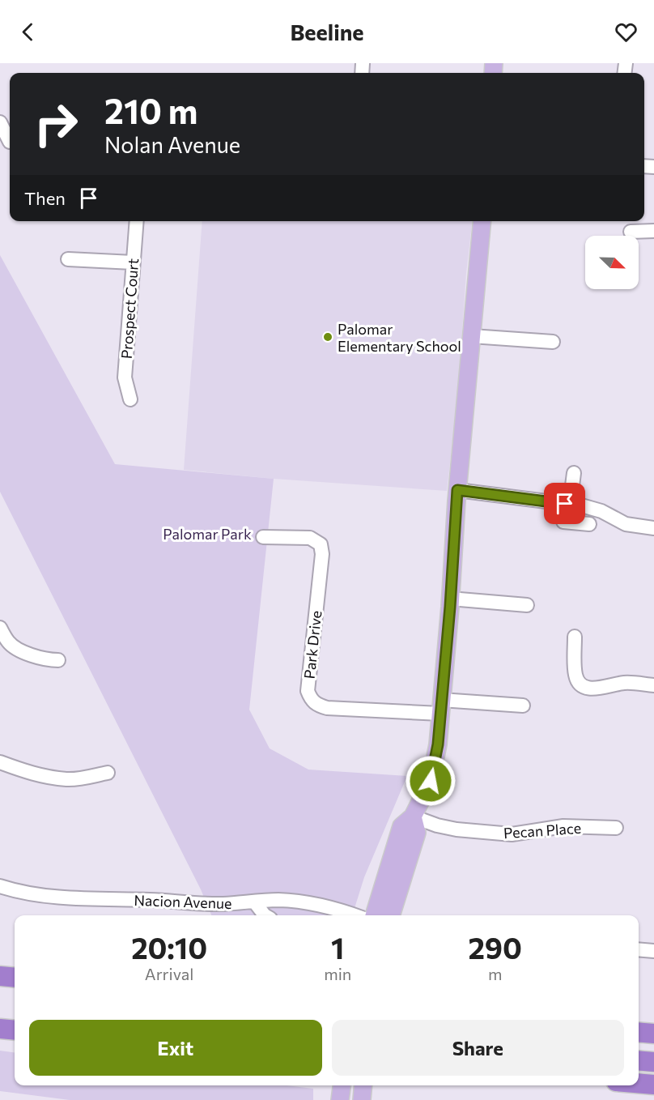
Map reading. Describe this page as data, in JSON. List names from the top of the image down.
{
  "streets": {
    "street": [
      "Prospect Court",
      "Park Drive",
      "Pecan Place",
      "Nacion Avenue"
    ]
  },
  "parks": ["Palomar Park"],
  "places": ["Palomar Elementary School"],
  "north": "bottom right",
  "page": {
    "header": "Beeline",
    "turn": ["210 m", "Nolan Avenue"],
    "then": "Then",
    "eta": [
      "20:10",
      "Arrival",
      "1",
      "min",
      "290",
      "m"
    ],
    "buttons": ["Exit", "Share"]
  }
}
